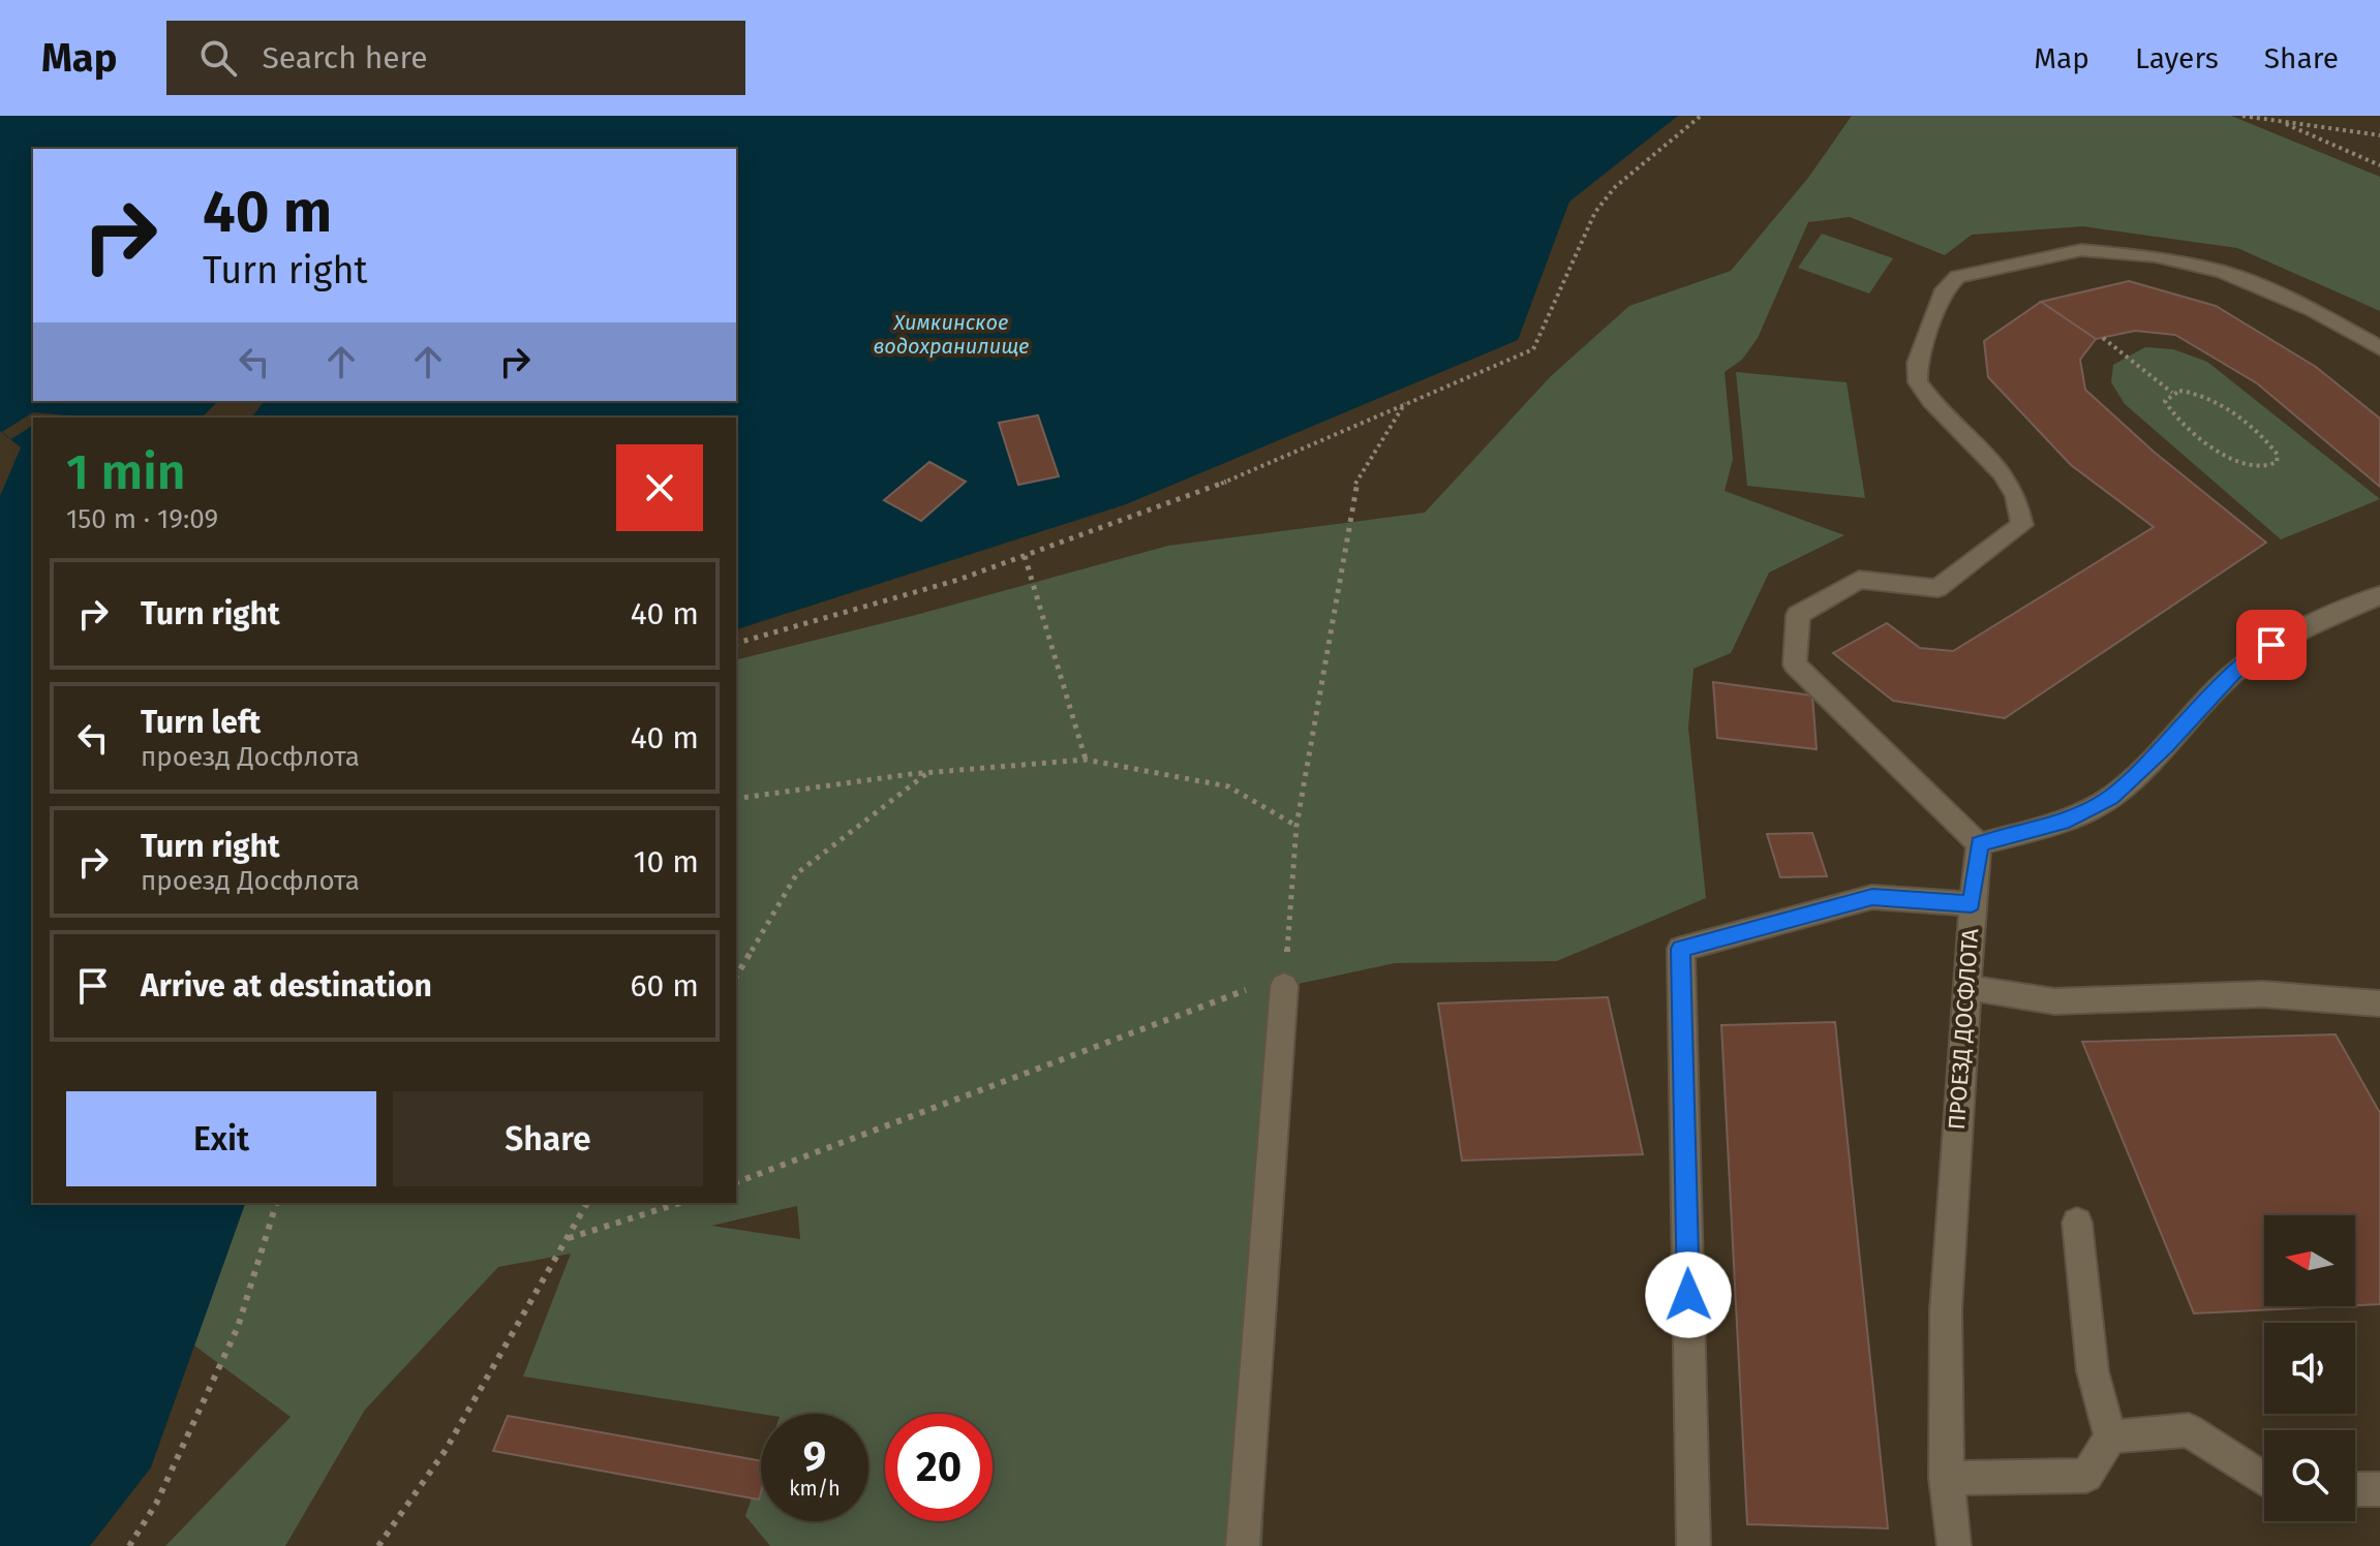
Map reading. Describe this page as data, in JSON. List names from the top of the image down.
{
  "streets": {
    "street": ["ПРОЕЗД ДОСФЛОТА"]
  },
  "water": ["Химкинское водохранилище"],
  "north": "left",
  "page": {
    "header": "Map",
    "search": "Search here",
    "nav": ["Map", "Layers", "Share"],
    "turn": ["40 m", "Turn right"],
    "heading": ["1 min", "150 m · 19:09"],
    "list": [
      {
        "name": "Turn right",
        "value": "40 m"
      },
      {
        "name": "Turn left",
        "note": "проезд Досфлота",
        "value": "40 m"
      },
      {
        "name": "Turn right",
        "note": "проезд Досфлота",
        "value": "10 m"
      },
      {
        "name": "Arrive at destination",
        "value": "60 m"
      }
    ],
    "buttons": ["Exit", "Share"],
    "speed": "9 km/h",
    "limit": "20"
  }
}
